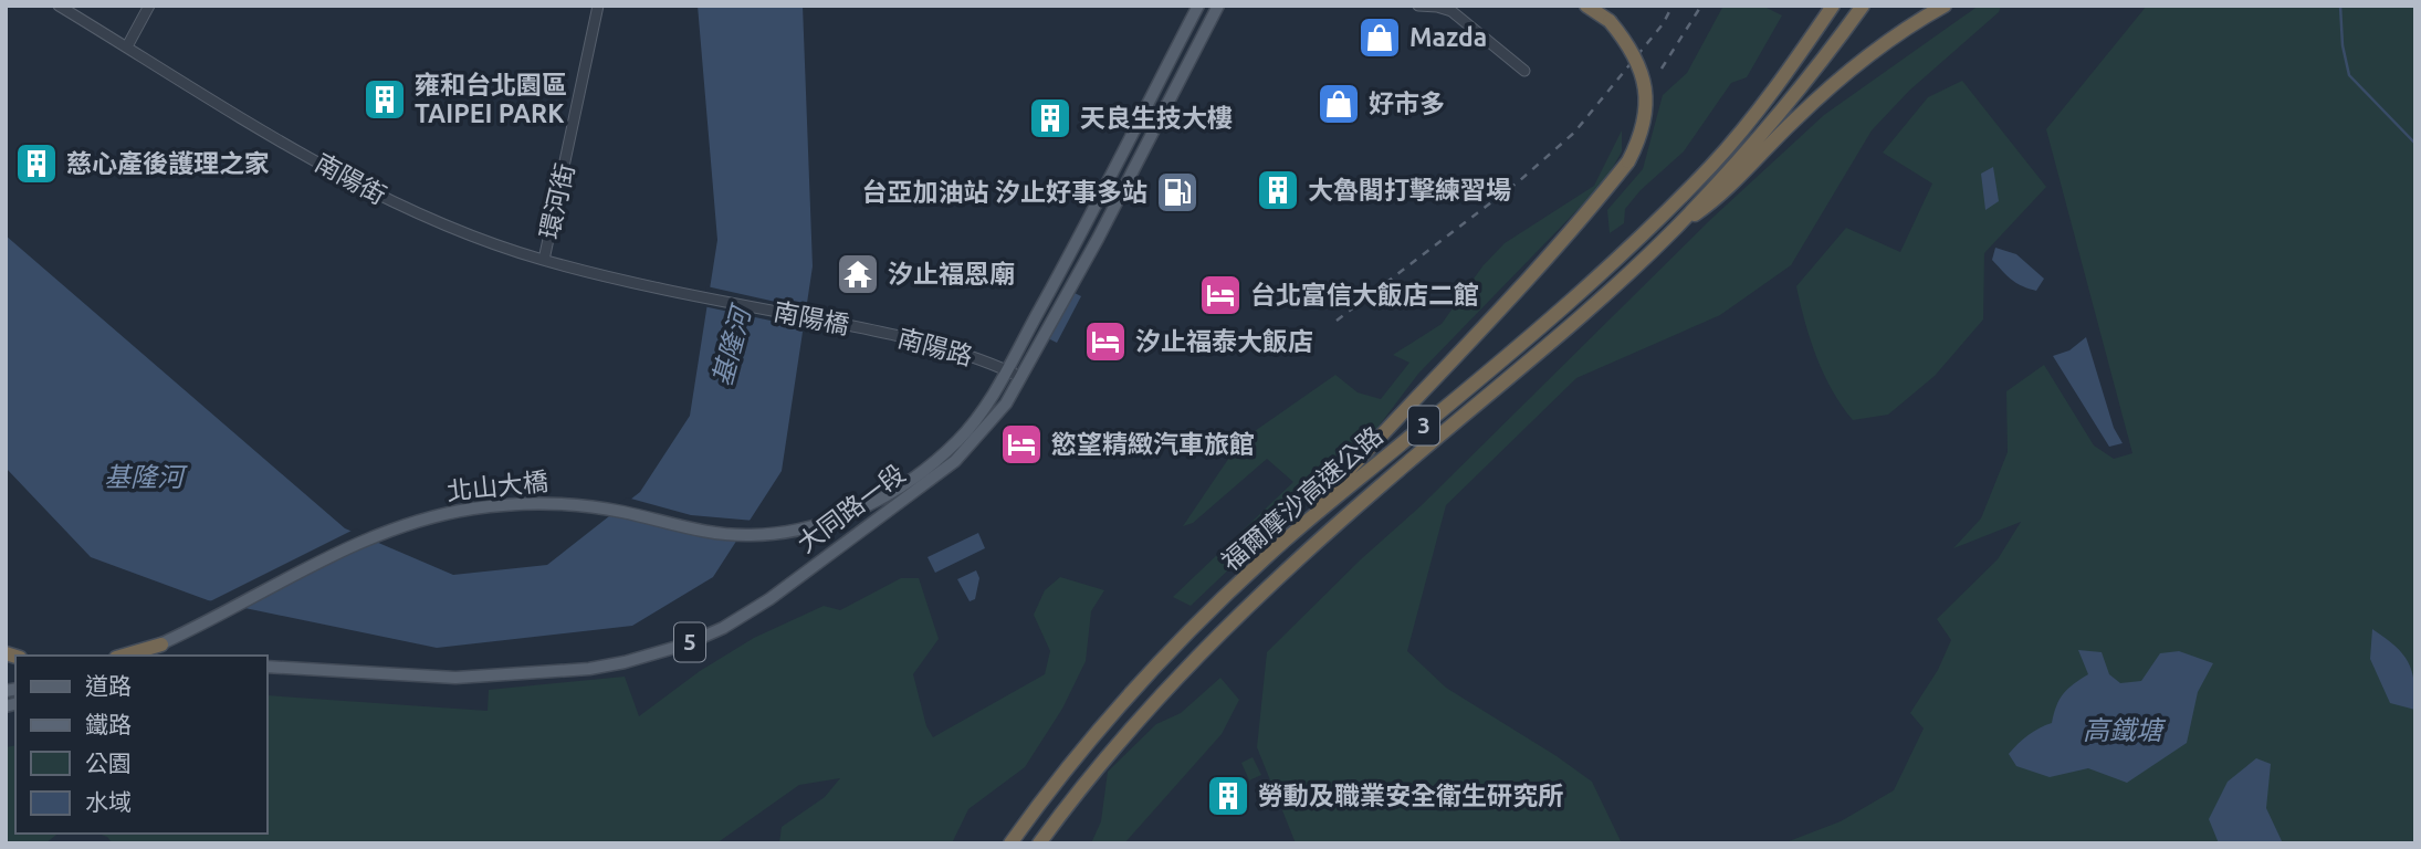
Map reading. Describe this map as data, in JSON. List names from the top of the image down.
{
  "streets": {
    "highway": ["3", "福爾摩沙高速公路"],
    "main road": ["北山大橋", "大同路一段", "5"],
    "street": [
      "南陽街",
      "環河街",
      "南陽橋",
      "南陽路"
    ]
  },
  "crossings": [
    ["南陽街", "環河街"],
    ["南陽街", "南陽橋"],
    ["南陽橋", "南陽路"],
    ["南陽路", "大同路一段"],
    ["北山大橋", "大同路一段"]
  ],
  "water": ["基隆河", "高鐵塘"],
  "places": {
    "shop": ["Mazda", "好市多"],
    "building": [
      "雍和台北園區 TAIPEI PARK",
      "天良生技大樓",
      "慈心產後護理之家",
      "大魯閣打擊練習場",
      "勞動及職業安全衛生研究所"
    ],
    "fuel station": ["台亞加油站 汐止好事多站"],
    "temple": ["汐止福恩廟"],
    "hotel": ["台北富信大飯店二館", "汐止福泰大飯店", "慾望精緻汽車旅館"]
  },
  "legend": [
    "道路",
    "鐵路",
    "公園",
    "水域"
  ]
}
